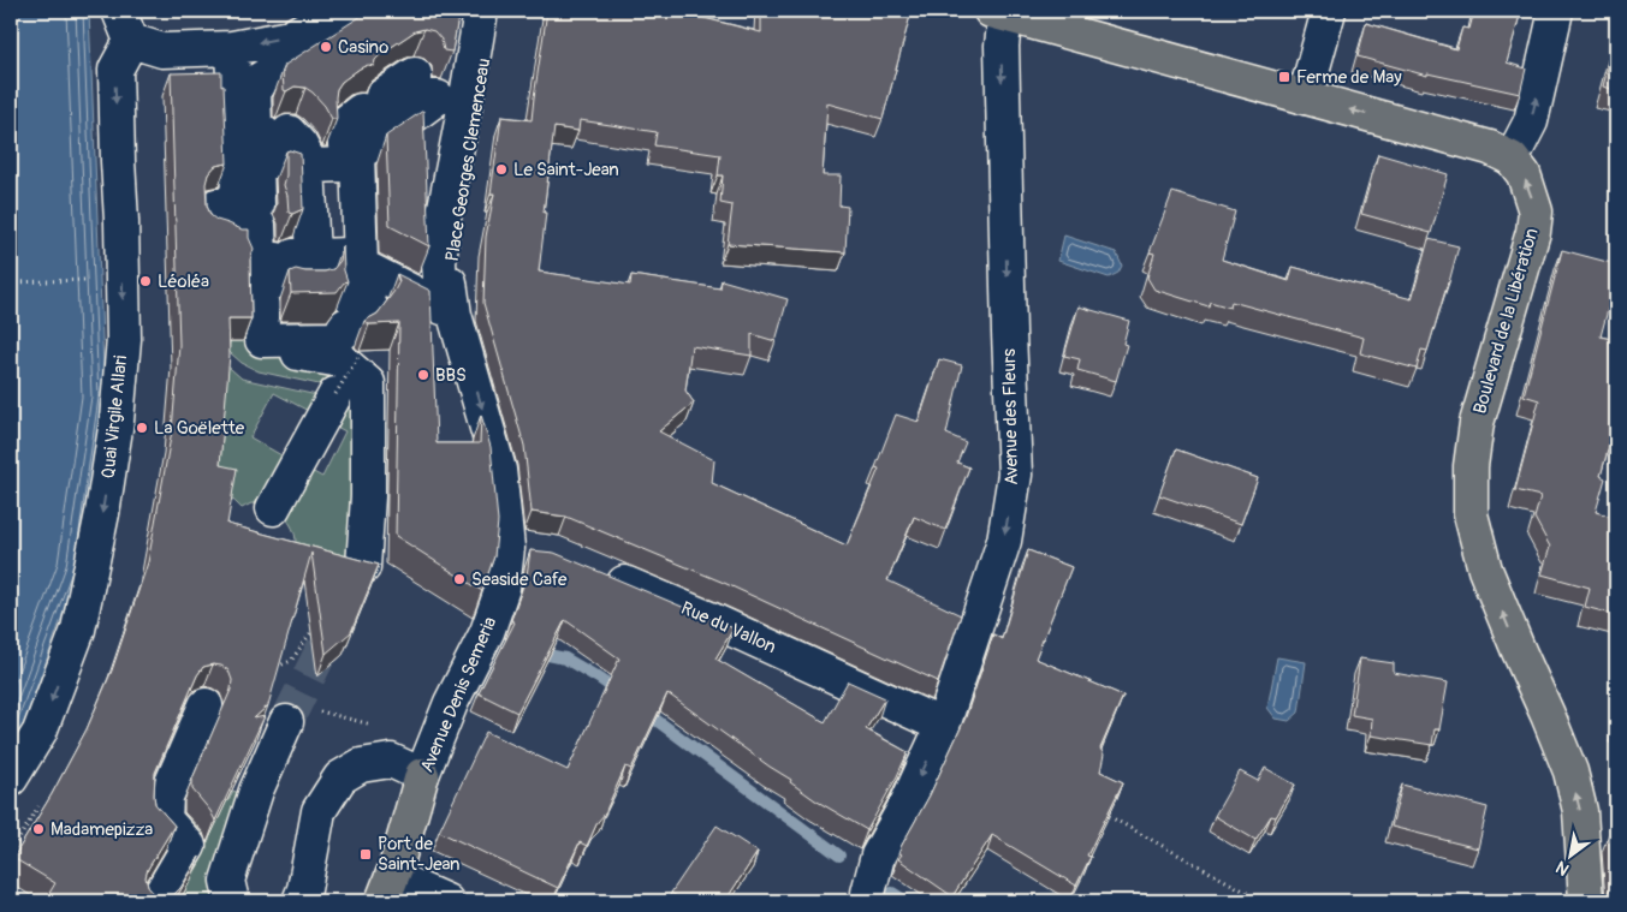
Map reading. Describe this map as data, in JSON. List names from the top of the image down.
{
  "streets": {
    "main road": ["Boulevard de la Libération", "Avenue Denis Semeria"],
    "street": [
      "Place Georges Clemenceau",
      "Quai Virgile Allari",
      "Avenue des Fleurs",
      "Rue du Vallon"
    ]
  },
  "crossings": [
    ["Place Georges Clemenceau", "Avenue Denis Semeria"],
    ["Avenue des Fleurs", "Rue du Vallon"]
  ],
  "one_way": ["Boulevard de la Libération", "Avenue des Fleurs", "Avenue Denis Semeria"],
  "places": {
    "other": [
      "Casino",
      "Le Saint-Jean",
      "Léoléa",
      "BBS",
      "La Goëlette",
      "Seaside Cafe",
      "Madamepizza"
    ],
    "transit": ["Ferme de May", "Port de Saint-Jean"]
  },
  "north": "bottom left"
}
